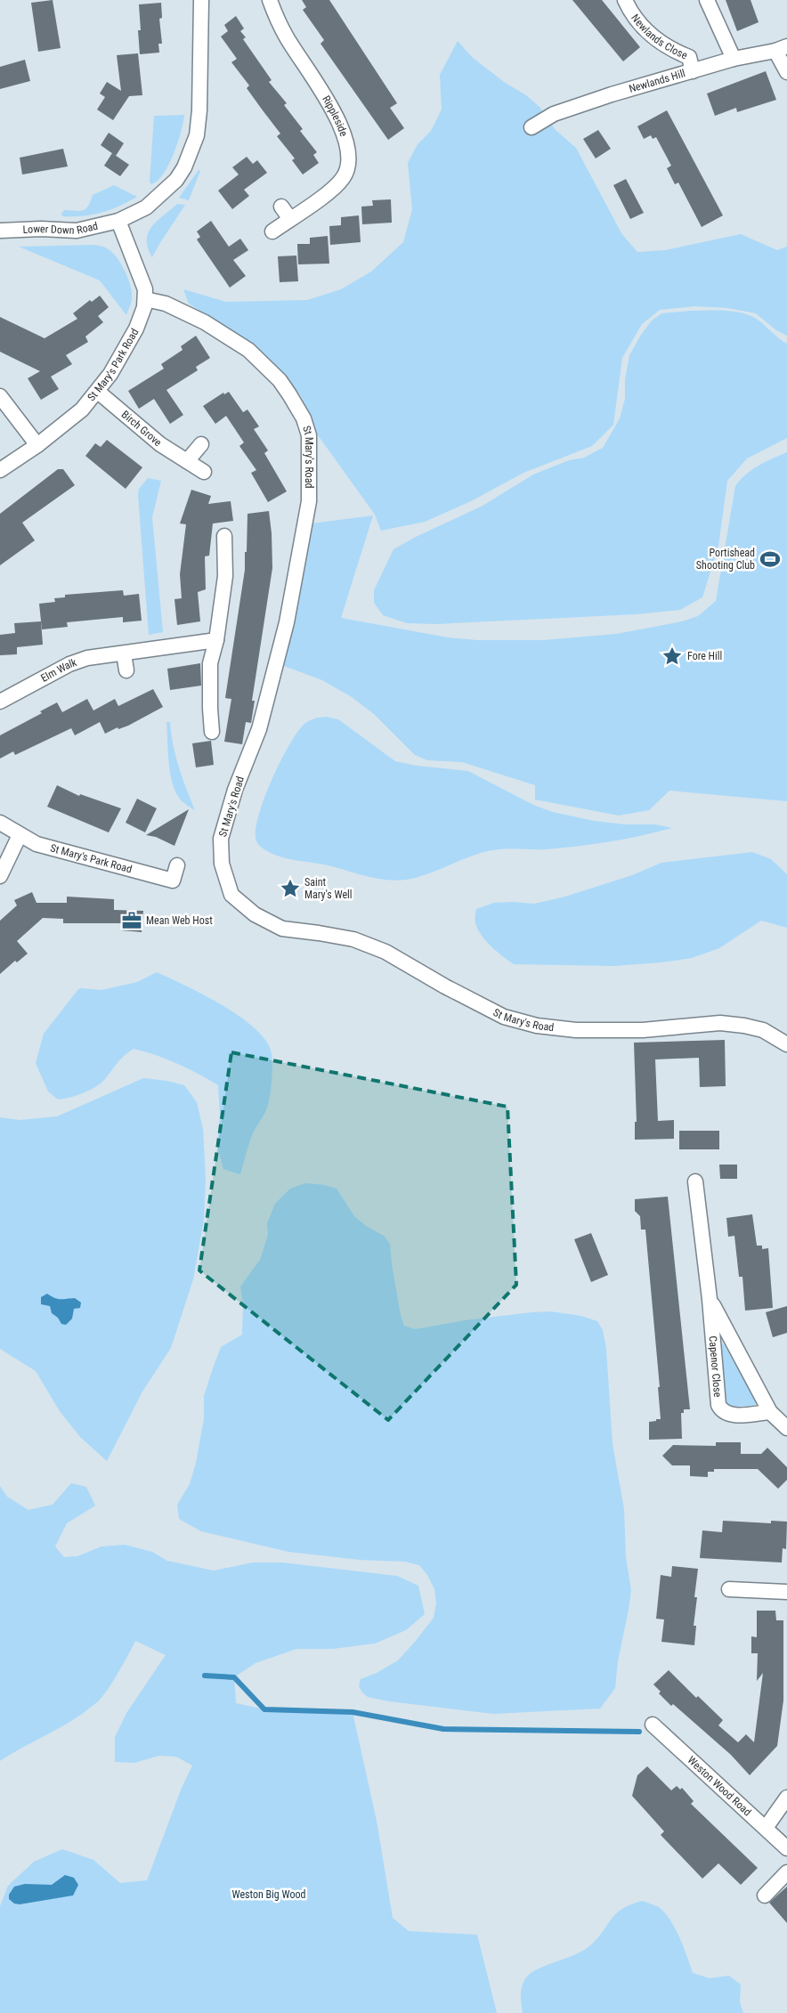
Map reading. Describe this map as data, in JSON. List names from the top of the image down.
{
  "streets": {
    "street": [
      "Newlands Close",
      "Newlands Hill",
      "Rippleside",
      "Lower Down Road",
      "St Mary's Park Road",
      "Birch Grove",
      "St Mary's Road",
      "Elm Walk",
      "Capenor Close",
      "Weston Wood Road"
    ]
  },
  "crossings": [
    ["Newlands Close", "Newlands Hill"],
    ["Lower Down Road", "St Mary's Park Road"],
    ["St Mary's Park Road", "Birch Grove"],
    ["St Mary's Park Road", "St Mary's Road"]
  ],
  "parks": ["Weston Big Wood"],
  "places": {
    "sports": ["Portishead Shooting Club"],
    "place": ["Fore Hill", "Saint Mary's Well"],
    "office": ["Mean Web Host"]
  }
}
